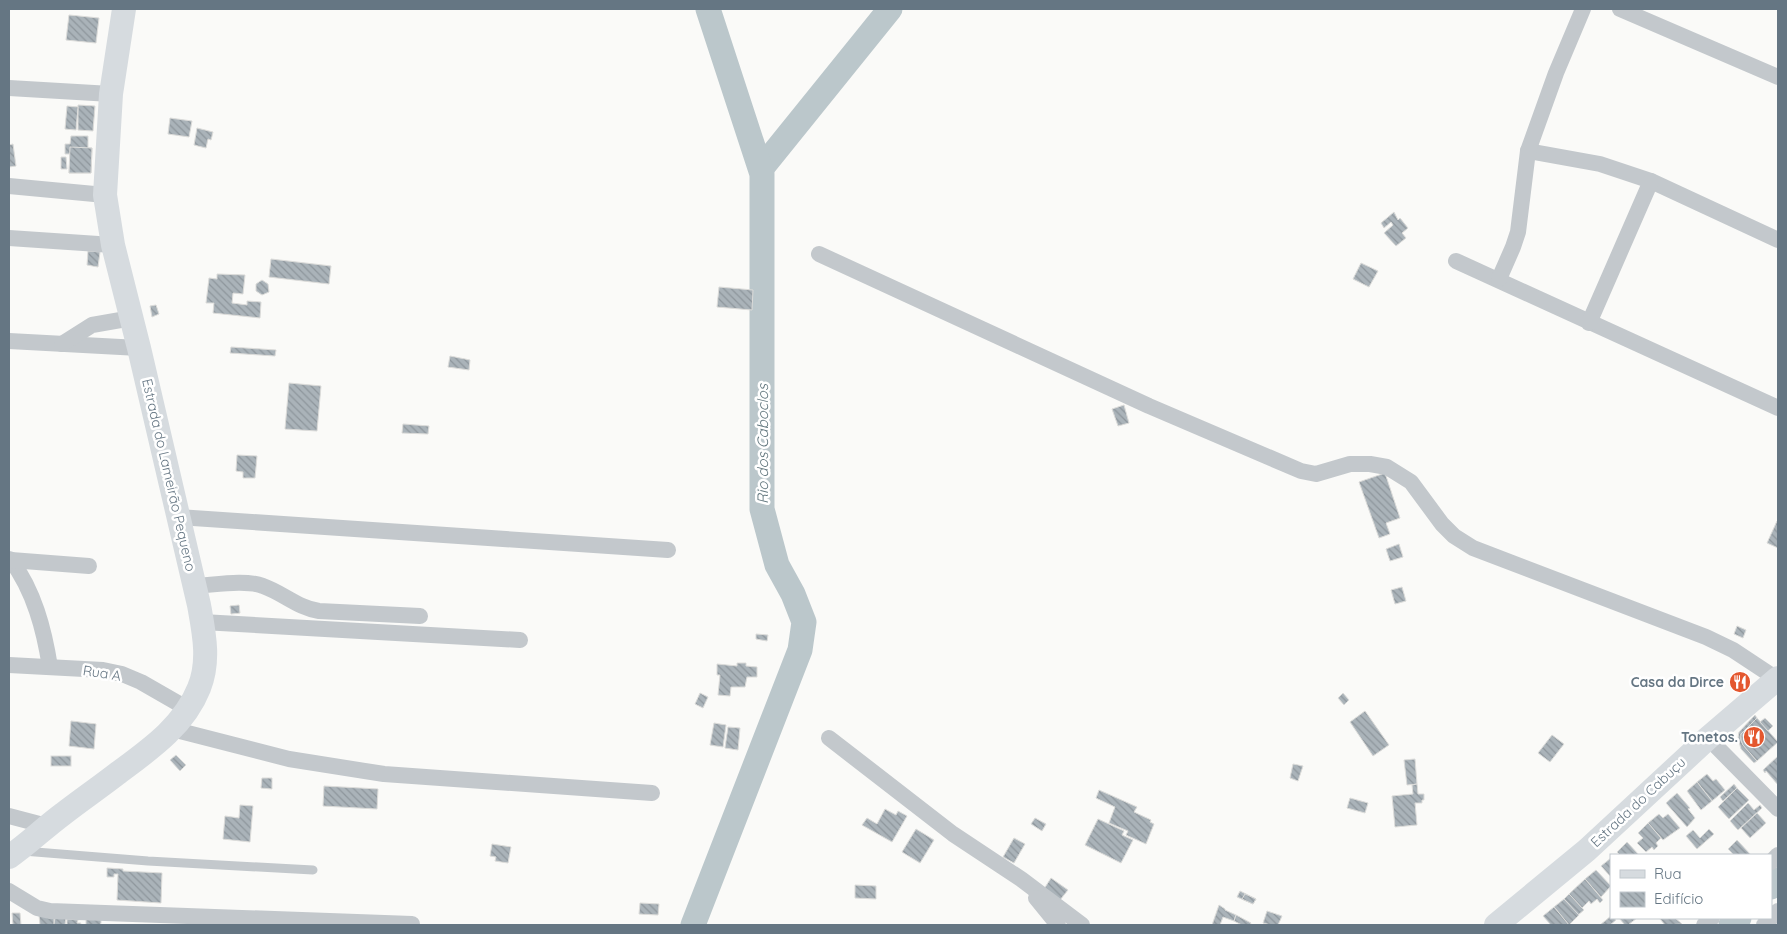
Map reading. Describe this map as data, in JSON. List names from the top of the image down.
{
  "streets": {
    "street": ["Estrada do Lameirão Pequeno", "Rua A", "Estrada do Cabuçu"]
  },
  "crossings": [
    ["Estrada do Lameirão Pequeno", "Rua A"]
  ],
  "water": ["Rio dos Caboclos"],
  "places": {
    "restaurant": ["Casa da Dirce", "Tonetos."]
  },
  "legend": ["Rua", "Edifício"]
}
